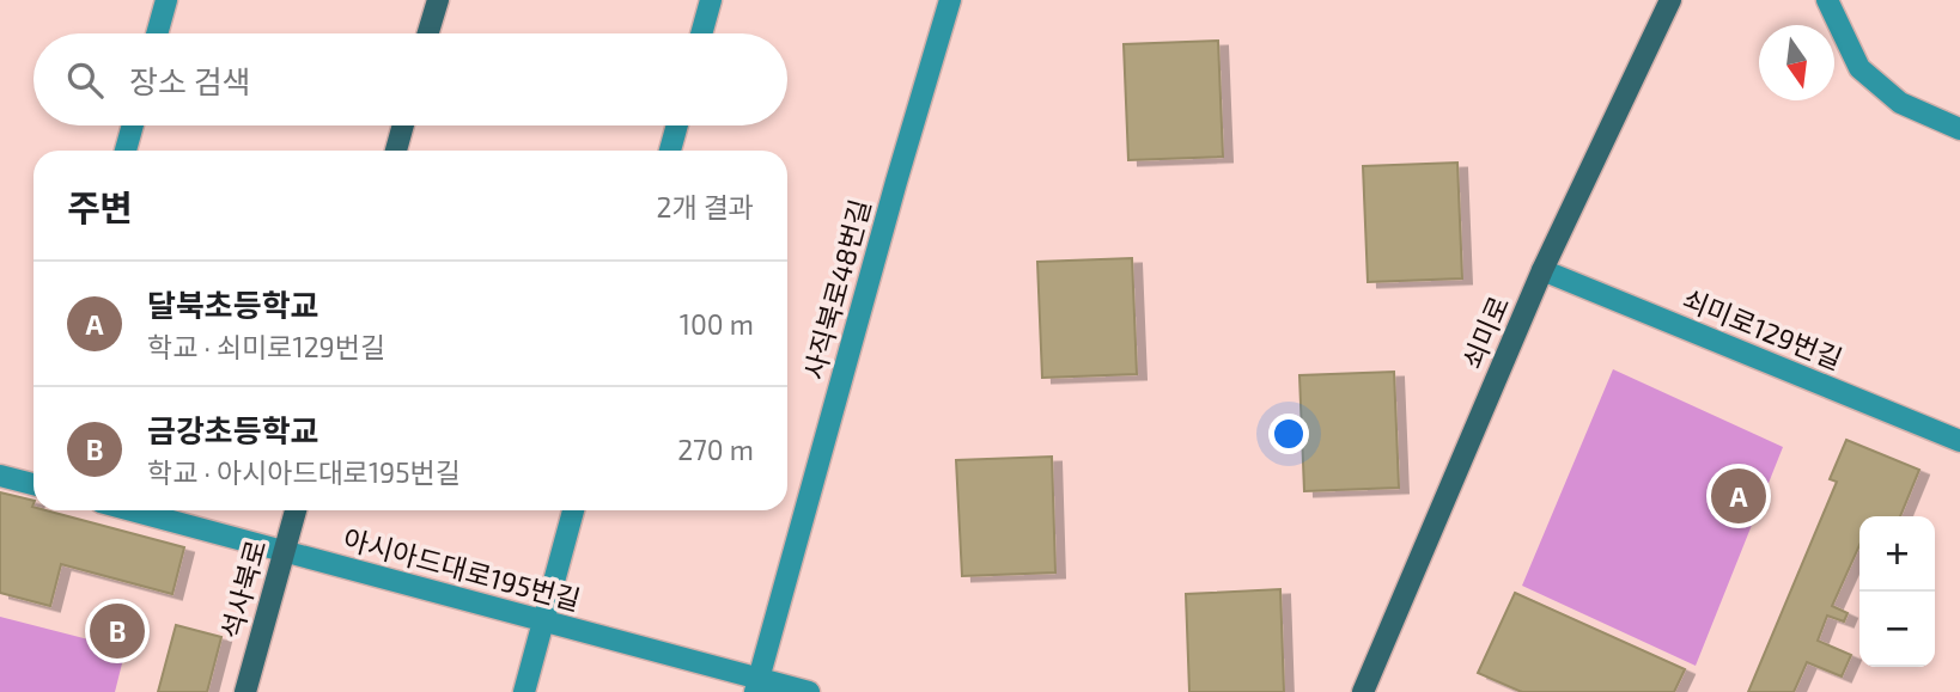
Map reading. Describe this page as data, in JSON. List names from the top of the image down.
{
  "streets": {
    "main road": ["쇠미로", "석사북로"],
    "street": ["사직북로48번길", "쇠미로129번길", "아시아드대로195번길"]
  },
  "crossings": [
    ["사직북로48번길", "아시아드대로195번길"],
    ["쇠미로129번길", "쇠미로"],
    ["아시아드대로195번길", "석사북로"]
  ],
  "north": "bottom",
  "page": {
    "search": "장소 검색",
    "heading": ["주변", "2개 결과"],
    "list": [
      {
        "mark": "A",
        "name": "달북초등학교",
        "note": "학교 · 쇠미로129번길",
        "value": "100 m"
      },
      {
        "mark": "B",
        "name": "금강초등학교",
        "note": "학교 · 아시아드대로195번길",
        "value": "270 m"
      }
    ],
    "pins": ["A", "B"],
    "map_buttons": ["+", "−"]
  }
}
